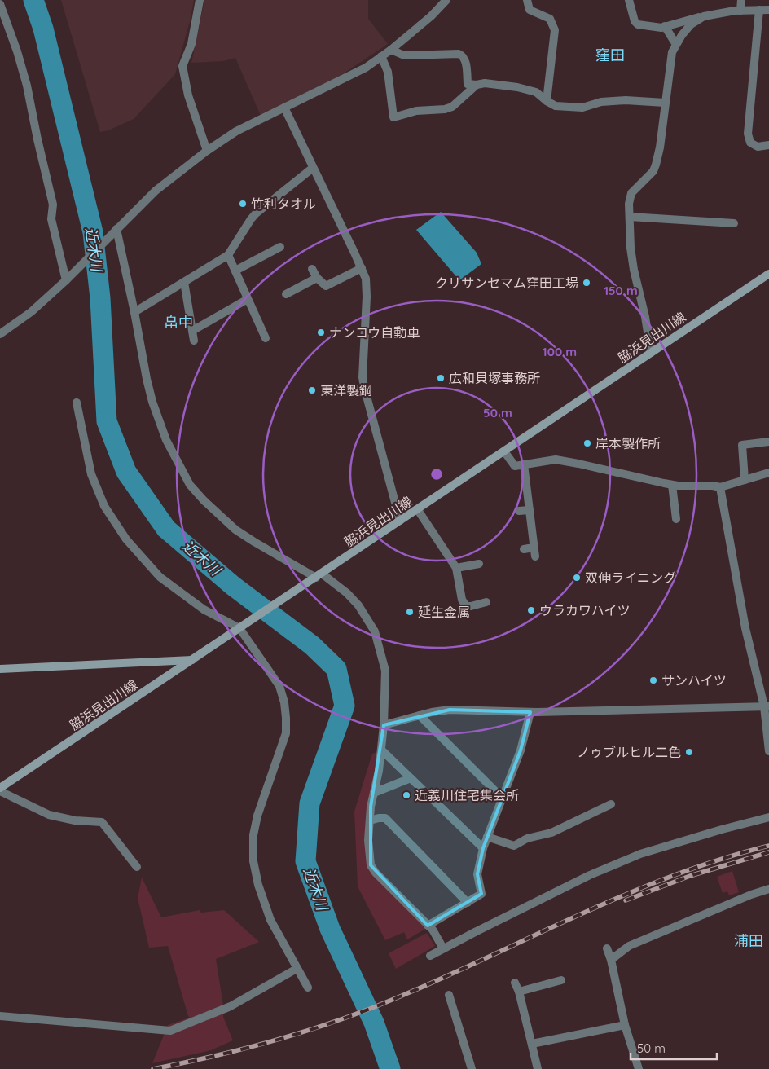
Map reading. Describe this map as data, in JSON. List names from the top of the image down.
{
  "streets": {
    "street": ["脇浜見出川線"]
  },
  "districts": ["窪田", "畠中", "浦田"],
  "water": ["近木川"],
  "places": [
    "竹利タオル",
    "クリサンセマム窪田工場",
    "ナンコウ自動車",
    "広和貝塚事務所",
    "東洋製鋼",
    "岸本製作所",
    "双伸ライニング",
    "ウラカワハイツ",
    "延生金属",
    "サンハイツ",
    "ノゥブルヒル二色",
    "近義川住宅集会所"
  ],
  "scale_bar": "50 m",
  "rings": ["150 m", "100 m", "50 m"]
}
